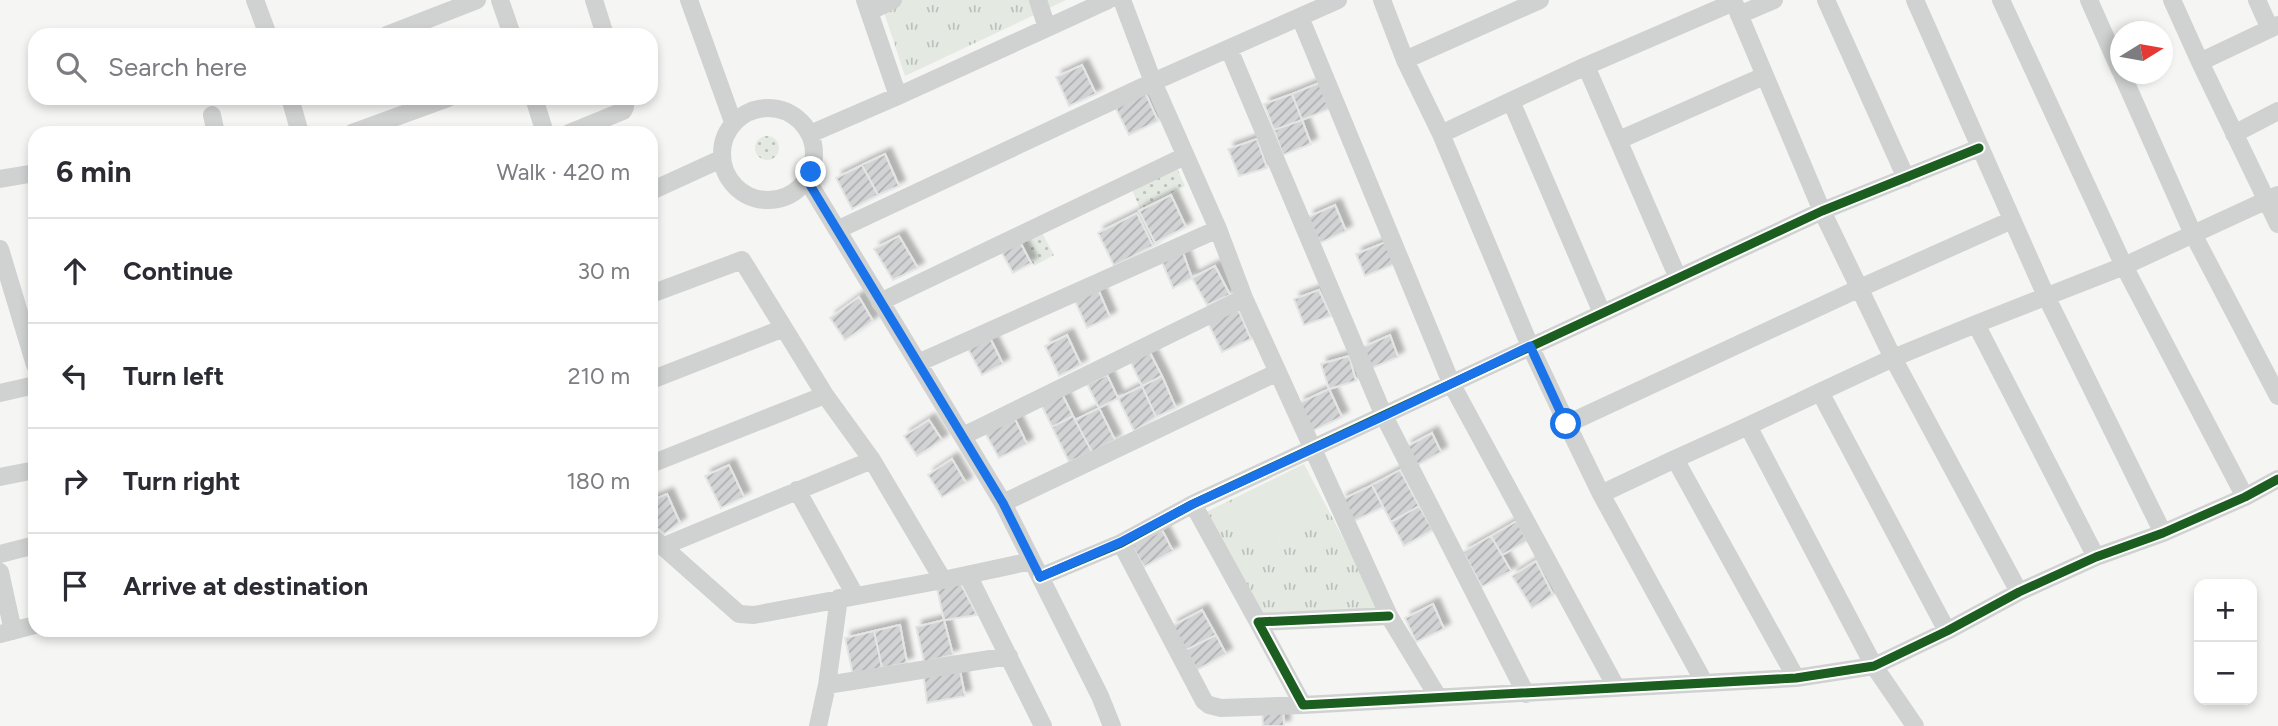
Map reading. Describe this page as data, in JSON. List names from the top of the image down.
{
  "north": "right",
  "page": {
    "search": "Search here",
    "heading": ["6 min", "Walk · 420 m"],
    "list": [
      ["Continue", "30 m"],
      ["Turn left", "210 m"],
      ["Turn right", "180 m"],
      "Arrive at destination"
    ],
    "map_buttons": ["+", "−"]
  }
}
